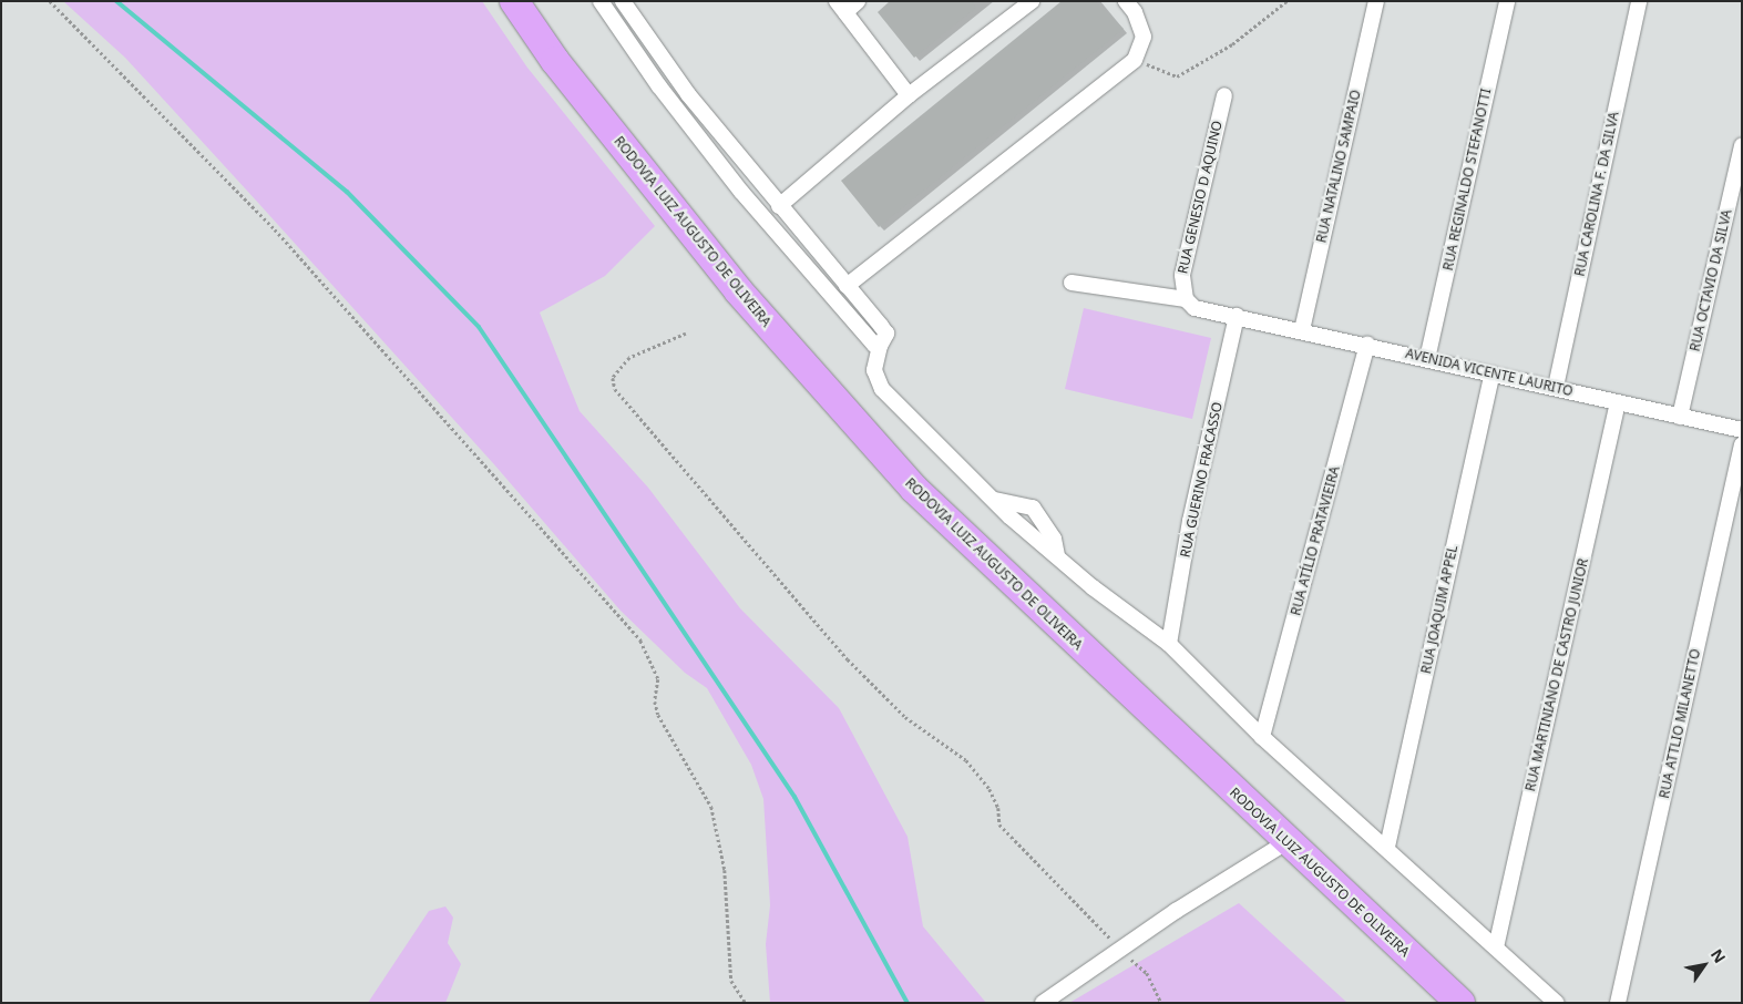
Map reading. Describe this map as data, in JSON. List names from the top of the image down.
{
  "streets": {
    "highway": ["RODOVIA LUIZ AUGUSTO DE OLIVEIRA"],
    "street": [
      "RUA NATALINO SAMPAIO",
      "RUA REGINALDO STEFANOTTI",
      "RUA CAROLINA F. DA SILVA",
      "RUA GENESIO D AQUINO",
      "RUA OCTAVIO DA SILVA",
      "AVENIDA VICENTE LAURITO",
      "RUA GUERINO FRACASSO",
      "RUA ATÍLIO PRATAVIEIRA",
      "RUA JOAQUIM APPEL",
      "RUA MARTINIANO DE CASTRO JUNIOR",
      "RUA ATTLIO MILANETTO"
    ]
  },
  "crossings": [
    ["RUA NATALINO SAMPAIO", "AVENIDA VICENTE LAURITO"],
    ["RUA REGINALDO STEFANOTTI", "AVENIDA VICENTE LAURITO"],
    ["RUA CAROLINA F. DA SILVA", "AVENIDA VICENTE LAURITO"],
    ["RUA GENESIO D AQUINO", "AVENIDA VICENTE LAURITO"],
    ["RUA OCTAVIO DA SILVA", "AVENIDA VICENTE LAURITO"],
    ["AVENIDA VICENTE LAURITO", "RUA GUERINO FRACASSO"],
    ["AVENIDA VICENTE LAURITO", "RUA ATÍLIO PRATAVIEIRA"],
    ["AVENIDA VICENTE LAURITO", "RUA JOAQUIM APPEL"],
    ["AVENIDA VICENTE LAURITO", "RUA MARTINIANO DE CASTRO JUNIOR"]
  ],
  "north": "top right"
}
